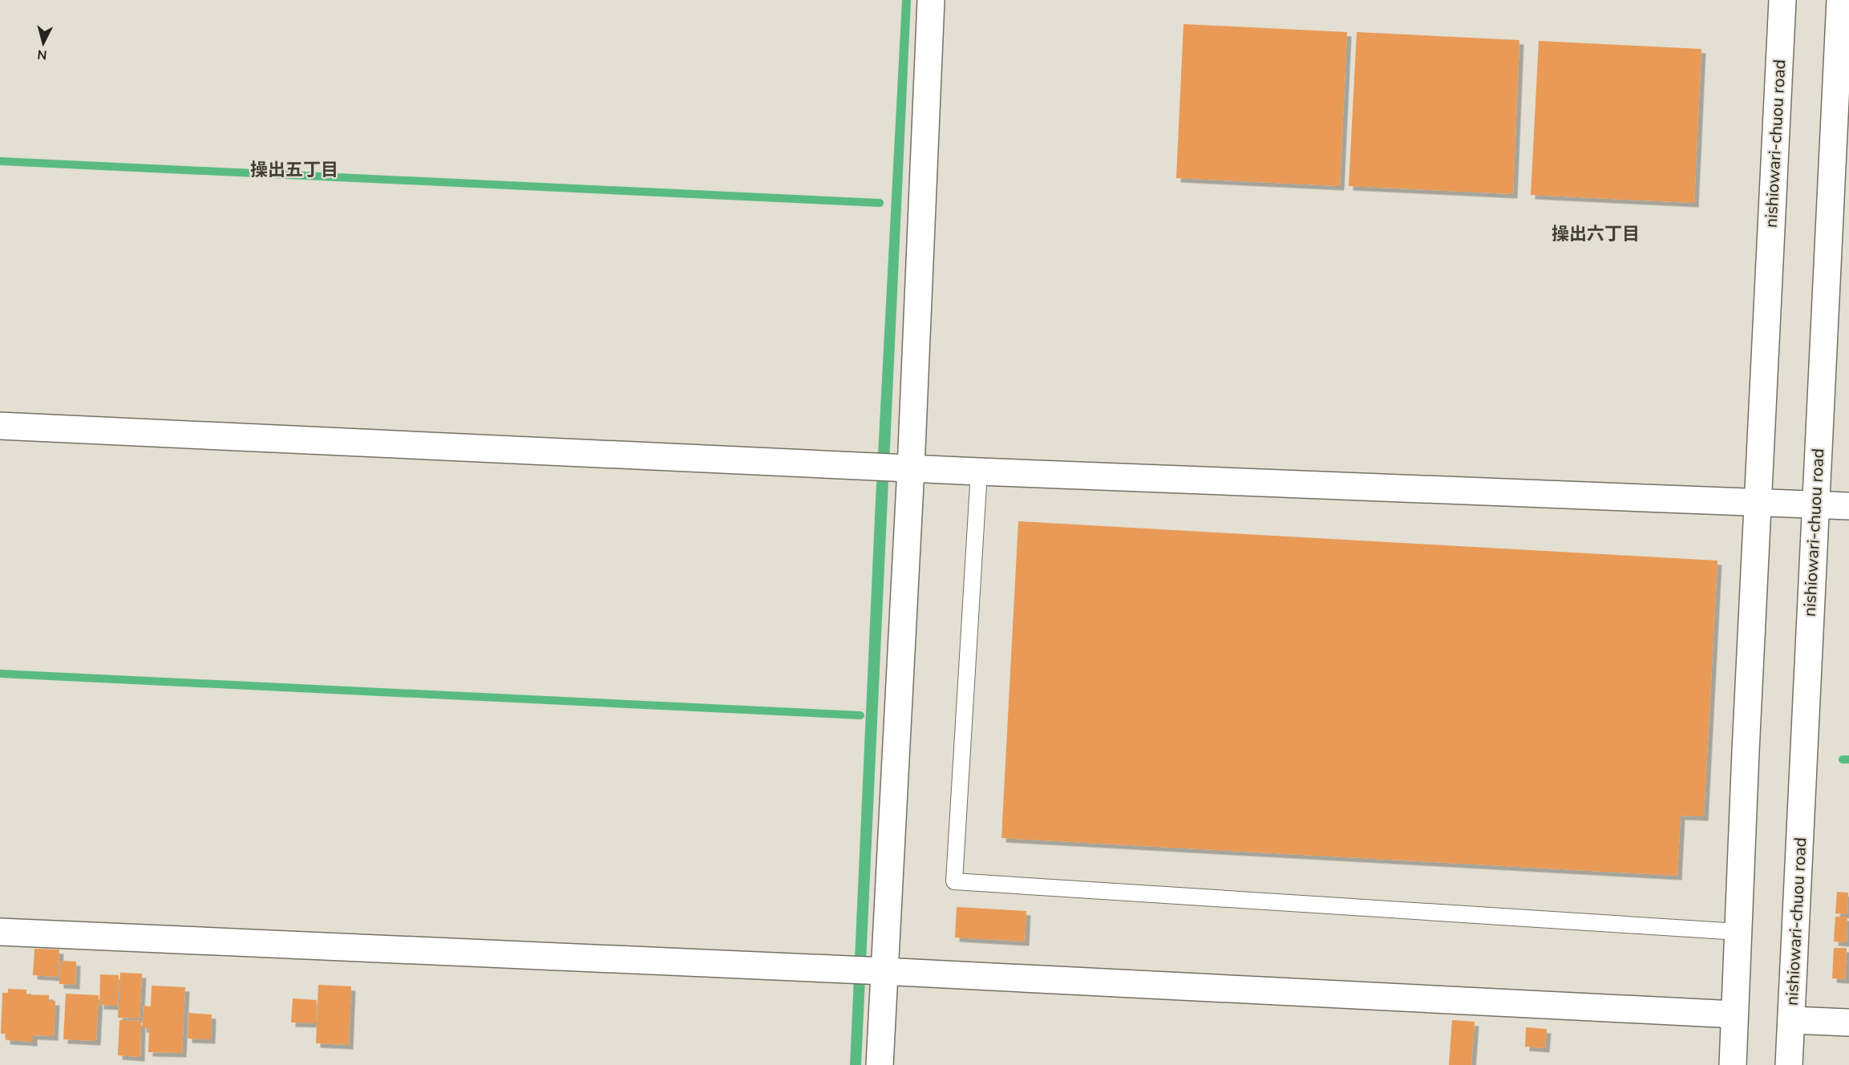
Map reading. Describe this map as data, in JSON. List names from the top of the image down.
{
  "streets": {
    "street": ["nishiowari-chuou road"]
  },
  "districts": ["操出五丁目", "操出六丁目"],
  "north": "bottom"
}
